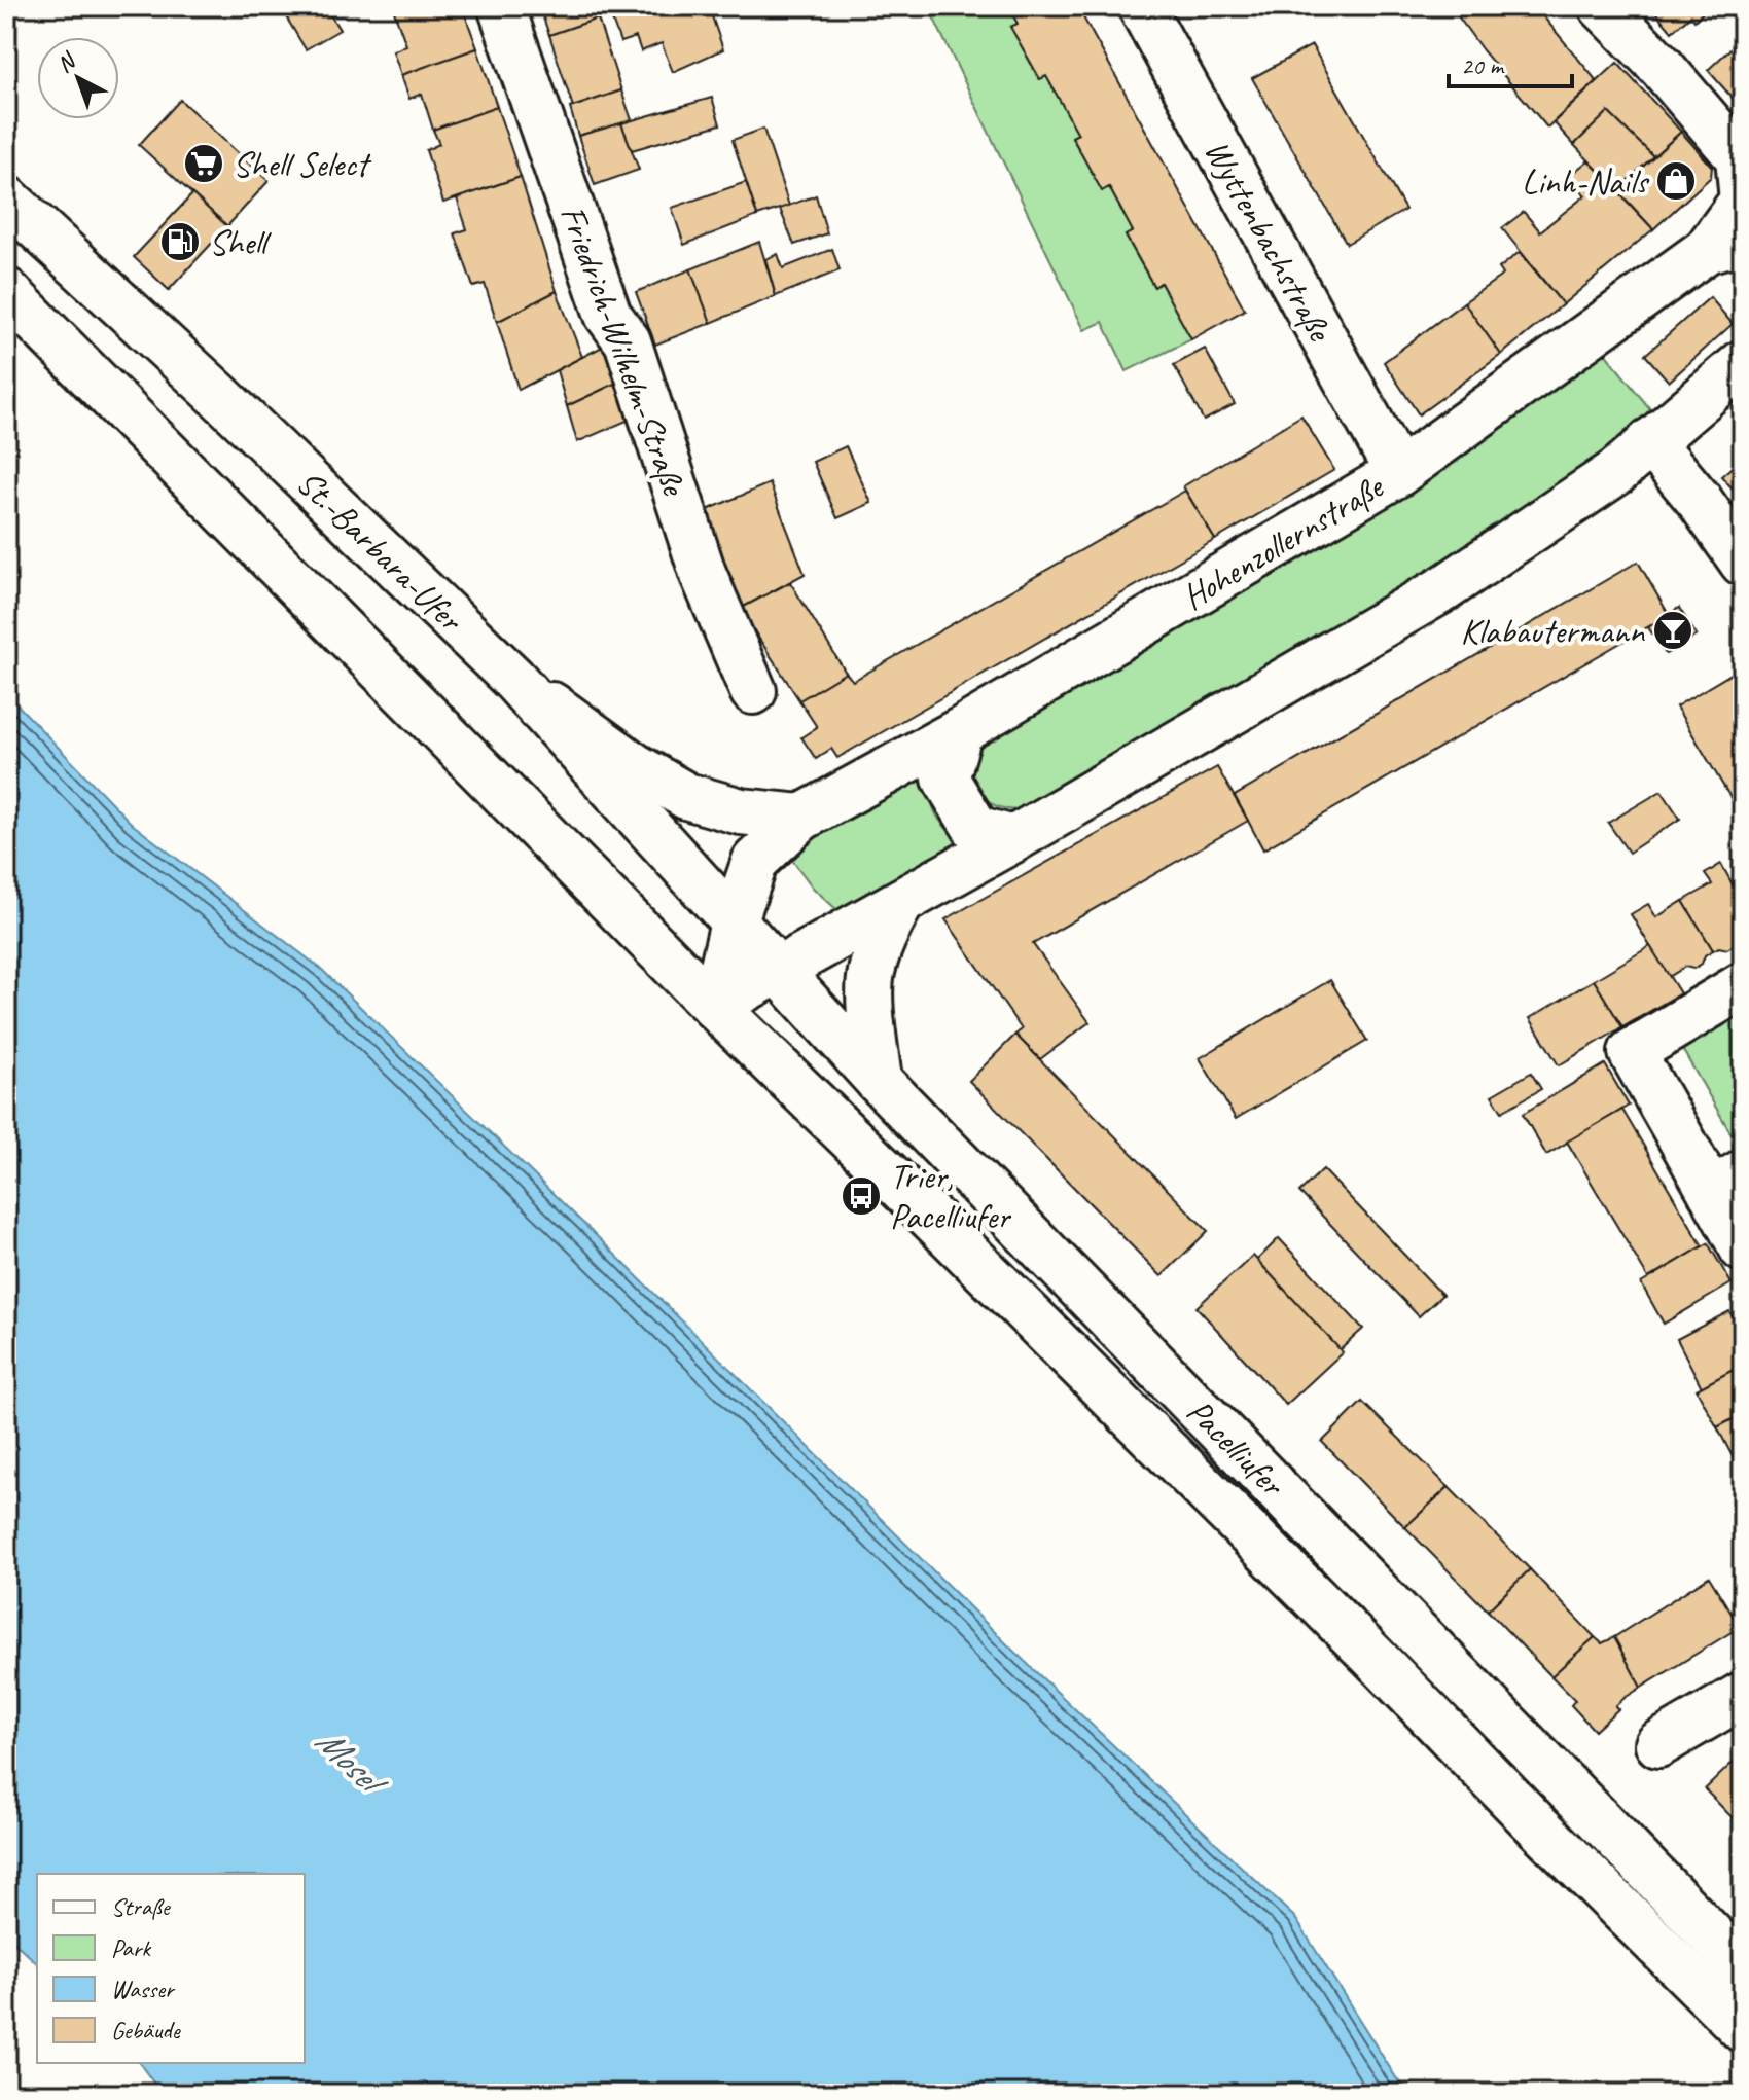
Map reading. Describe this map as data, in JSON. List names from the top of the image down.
{
  "streets": {
    "street": [
      "Wyttenbachstraße",
      "Friedrich-Wilhelm-Straße",
      "Hohenzollernstraße",
      "St.-Barbara-Ufer",
      "Pacelliufer"
    ]
  },
  "crossings": [
    ["Wyttenbachstraße", "Hohenzollernstraße"],
    ["Hohenzollernstraße", "St.-Barbara-Ufer"],
    ["Hohenzollernstraße", "Pacelliufer"],
    ["St.-Barbara-Ufer", "Pacelliufer"]
  ],
  "water": ["Mosel"],
  "places": {
    "supermarket": ["Shell Select"],
    "shop": ["Linh-Nails"],
    "fuel station": ["Shell"],
    "bar": ["Klabautermann"],
    "bus stop": ["Trier, Pacelliufer"]
  },
  "legend": [
    "Straße",
    "Park",
    "Wasser",
    "Gebäude"
  ],
  "scale_bar": "20 m",
  "north": "top left"
}
